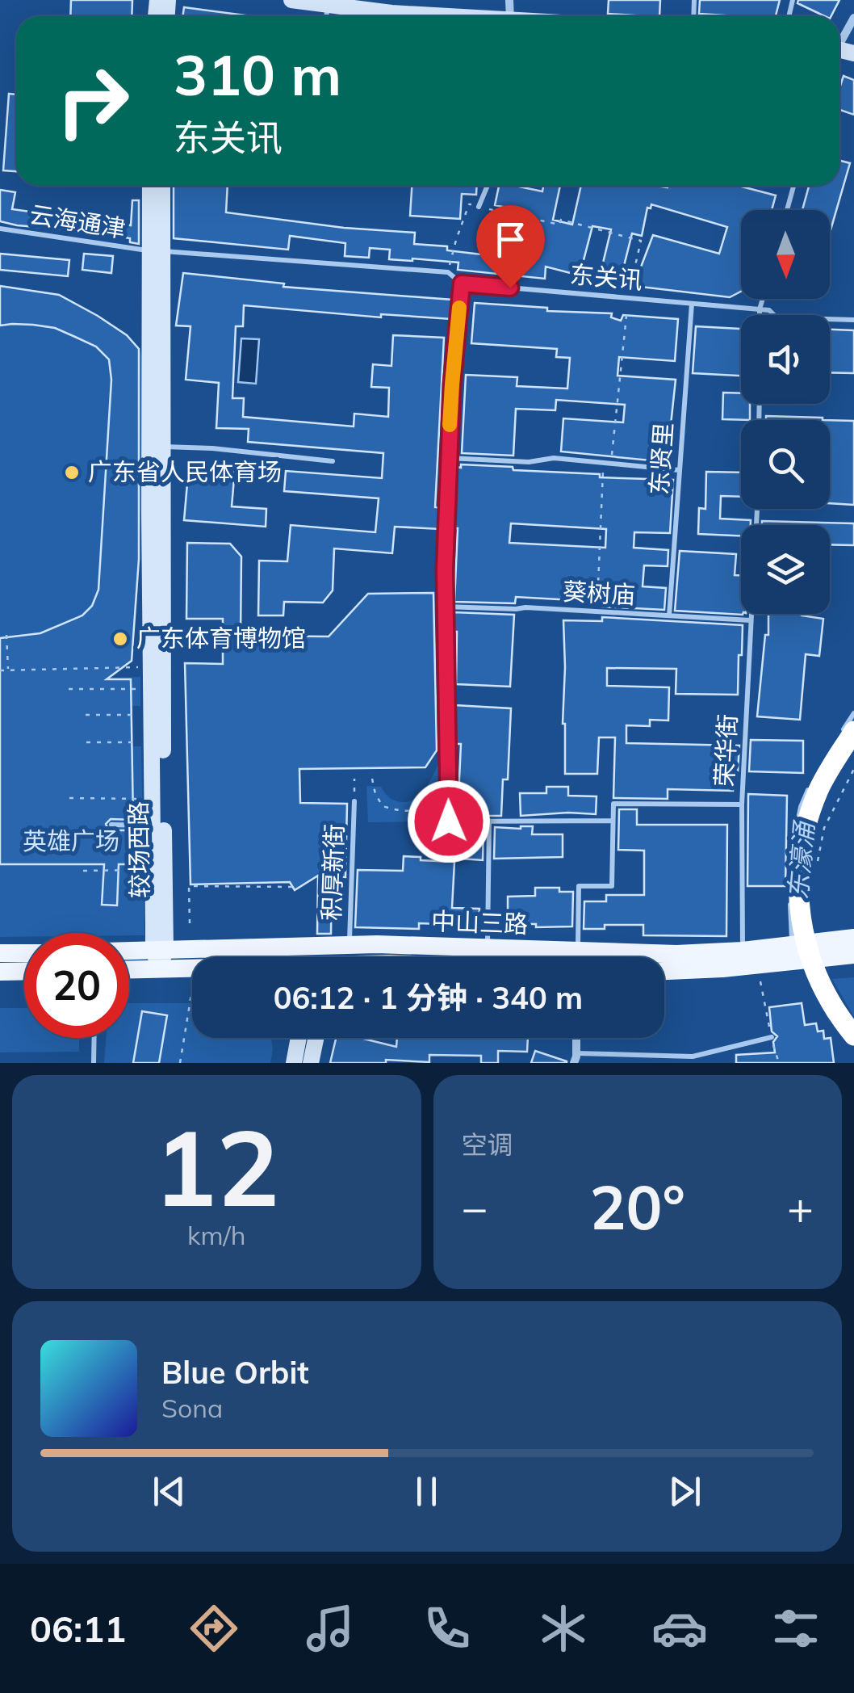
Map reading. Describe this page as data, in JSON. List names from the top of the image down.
{
  "streets": {
    "main road": ["中山三路"],
    "street": ["较场西路"],
    "lane": [
      "云海通津",
      "东关讯",
      "东贤里",
      "葵树庙",
      "荣华街",
      "积厚新街"
    ]
  },
  "crossings": [
    ["云海通津", "较场西路"],
    ["东关讯", "东贤里"],
    ["东贤里", "葵树庙"],
    ["葵树庙", "荣华街"],
    ["荣华街", "中山三路"],
    ["较场西路", "中山三路"],
    ["积厚新街", "中山三路"]
  ],
  "water": ["东濠涌"],
  "parks": ["英雄广场"],
  "places": ["广东省人民体育场", "广东体育博物馆"],
  "north": "bottom",
  "page": {
    "turn": ["310 m", "东关讯"],
    "limit": "20",
    "trip": "06:12 · 1 分钟 · 340 m",
    "tile": [
      ["12", "km/h"],
      "空调"
    ],
    "heat": ["−", "20°", "+"],
    "song": ["Blue Orbit", "Sona"],
    "tabs": "06:11"
  }
}
